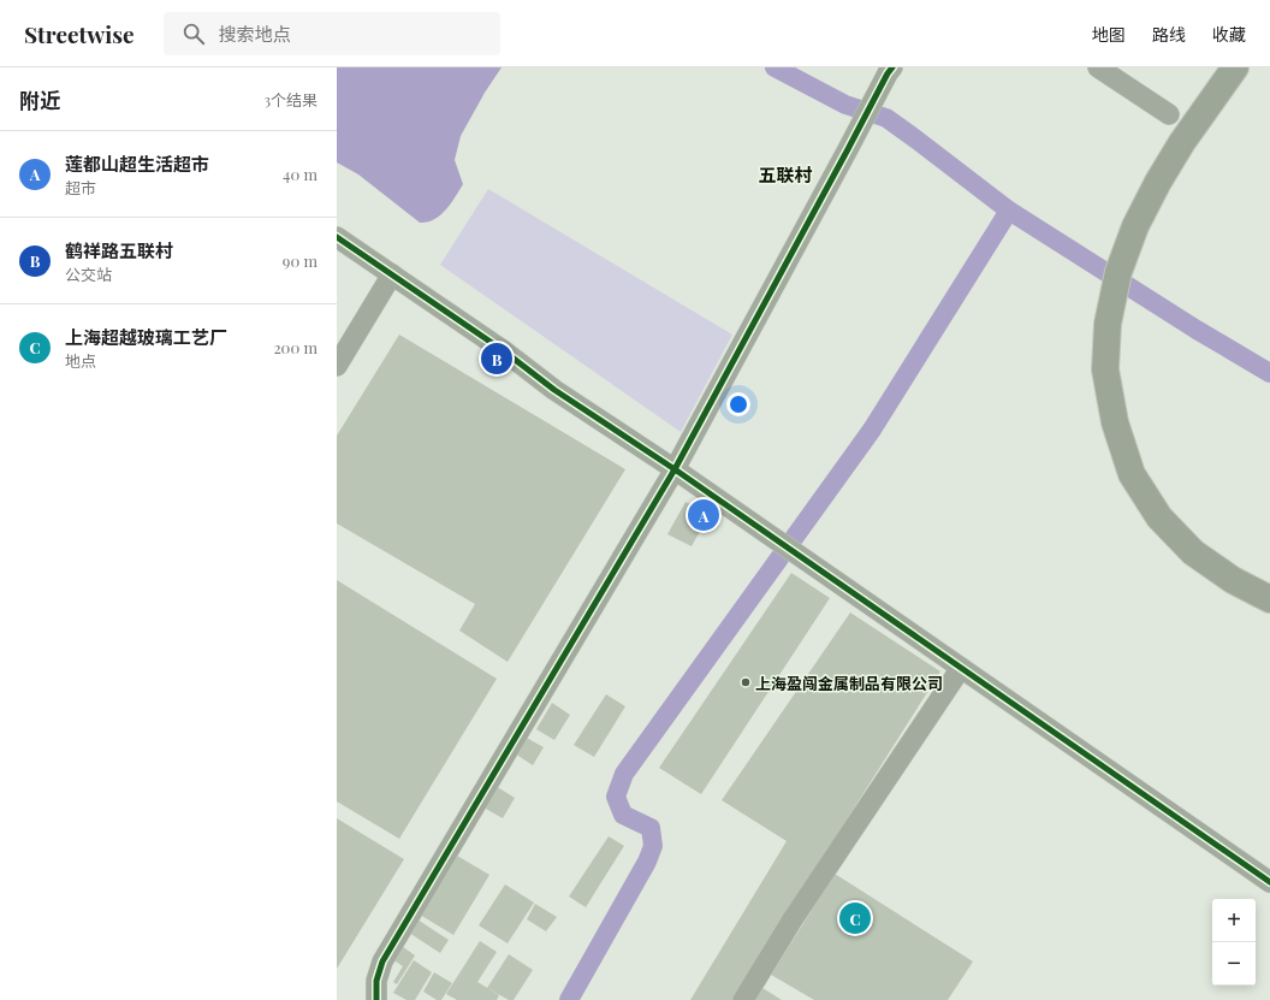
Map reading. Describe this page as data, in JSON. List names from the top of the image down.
{
  "districts": ["五联村"],
  "places": ["上海盈闯金属制品有限公司"],
  "page": {
    "header": "Streetwise",
    "search": "搜索地点",
    "nav": ["地图", "路线", "收藏"],
    "heading": ["附近", "3个结果"],
    "list": [
      {
        "mark": "A",
        "name": "莲都山超生活超市",
        "note": "超市",
        "value": "40 m"
      },
      {
        "mark": "B",
        "name": "鹤祥路五联村",
        "note": "公交站",
        "value": "90 m"
      },
      {
        "mark": "C",
        "name": "上海超越玻璃工艺厂",
        "note": "地点",
        "value": "200 m"
      }
    ],
    "pins": ["B", "A", "C"],
    "map_buttons": ["+", "−"]
  }
}
